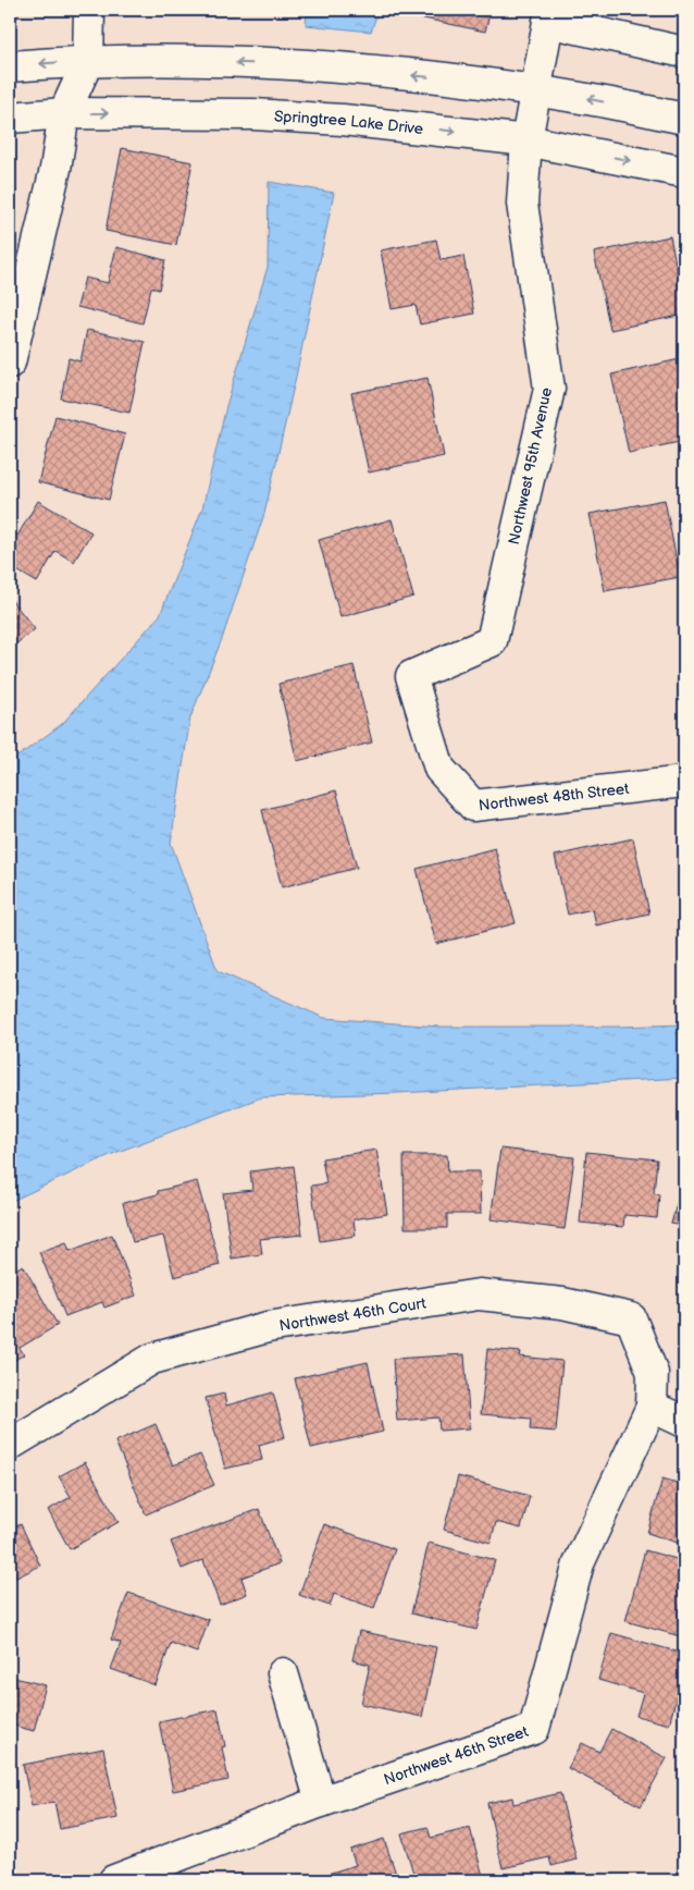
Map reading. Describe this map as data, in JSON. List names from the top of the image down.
{
  "streets": {
    "street": [
      "Springtree Lake Drive",
      "Northwest 95th Avenue",
      "Northwest 48th Street",
      "Northwest 46th Court",
      "Northwest 46th Street"
    ]
  },
  "crossings": [
    ["Springtree Lake Drive", "Northwest 95th Avenue"],
    ["Northwest 95th Avenue", "Northwest 48th Street"],
    ["Northwest 46th Court", "Northwest 46th Street"]
  ]
}
